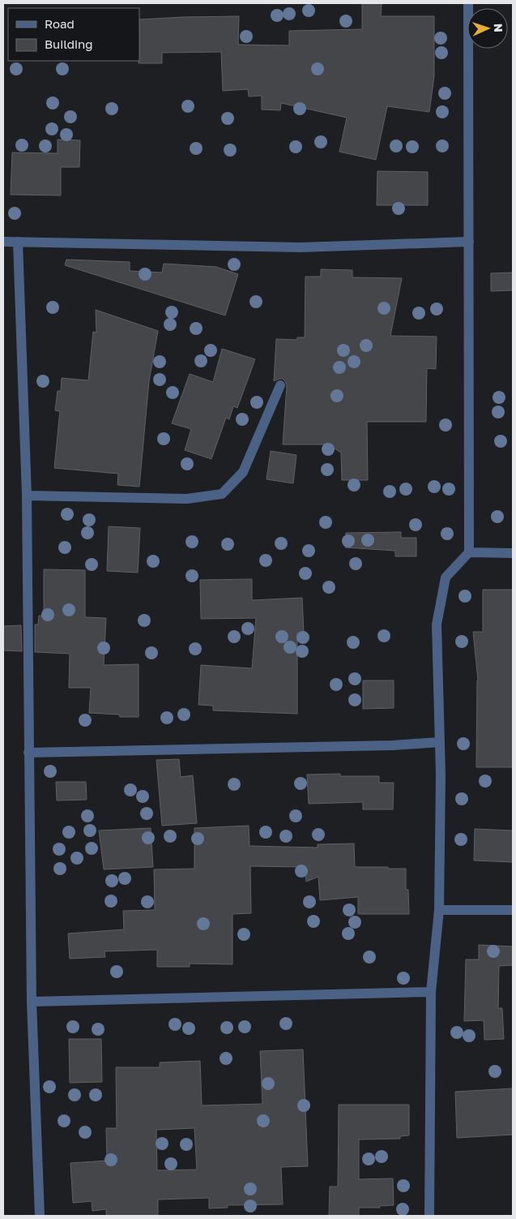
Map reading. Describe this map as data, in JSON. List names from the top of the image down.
{
  "legend": ["Road", "Building"],
  "north": "right"
}
